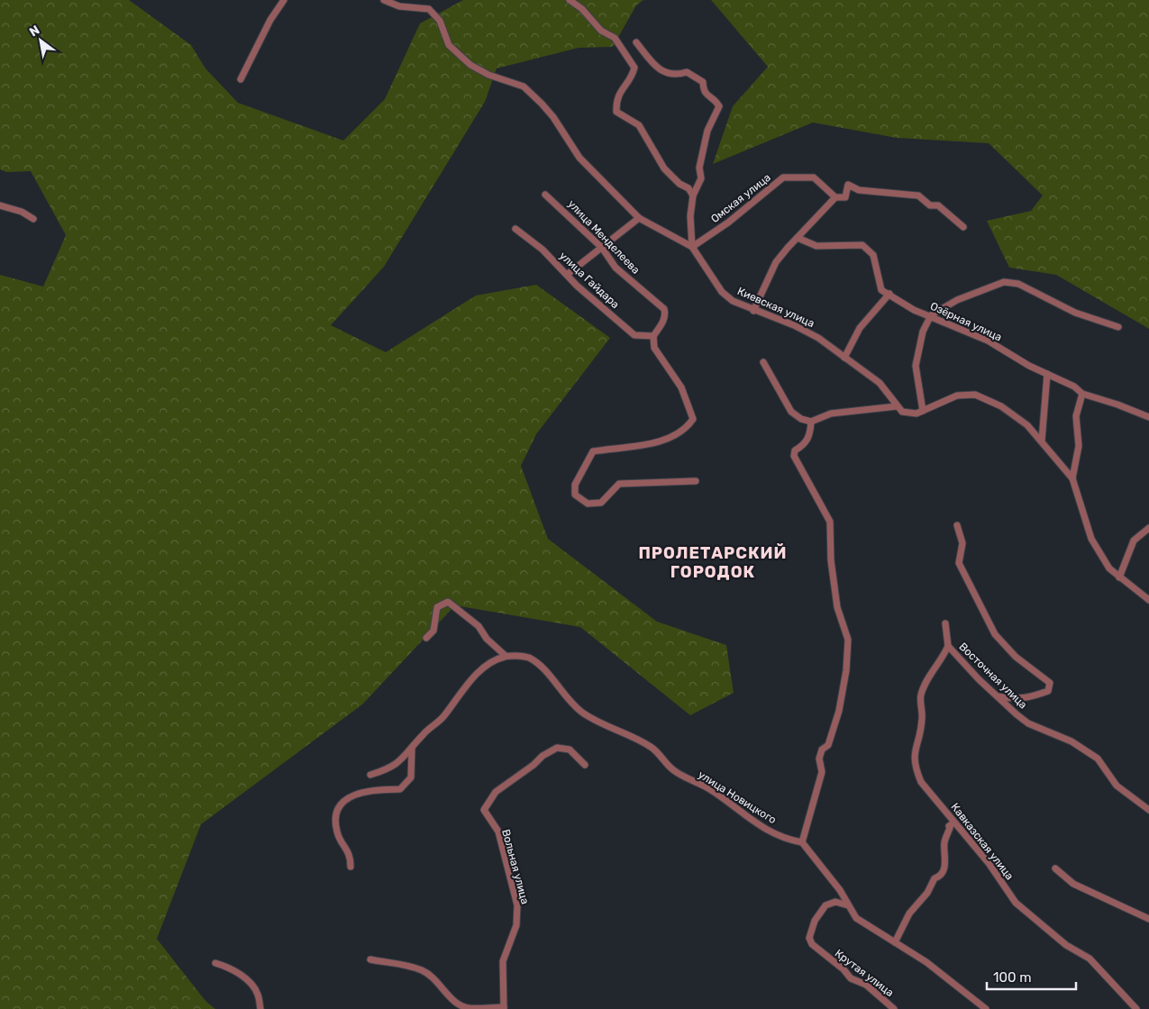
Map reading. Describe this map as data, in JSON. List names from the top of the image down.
{
  "streets": {
    "street": [
      "Омская улица",
      "улица Менделеева",
      "улица Гайдара",
      "Киевская улица",
      "Озёрная улица",
      "Восточная улица",
      "улица Новицкого",
      "Кавказская улица",
      "Вольная улица",
      "Крутая улица"
    ]
  },
  "crossings": [
    ["Омская улица", "Киевская улица"],
    ["улица Менделеева", "улица Гайдара"],
    ["Восточная улица", "Кавказская улица"]
  ],
  "districts": ["ПРОЛЕТАРСКИЙ ГОРОДОК"],
  "scale_bar": "100 m",
  "north": "top left"
}
